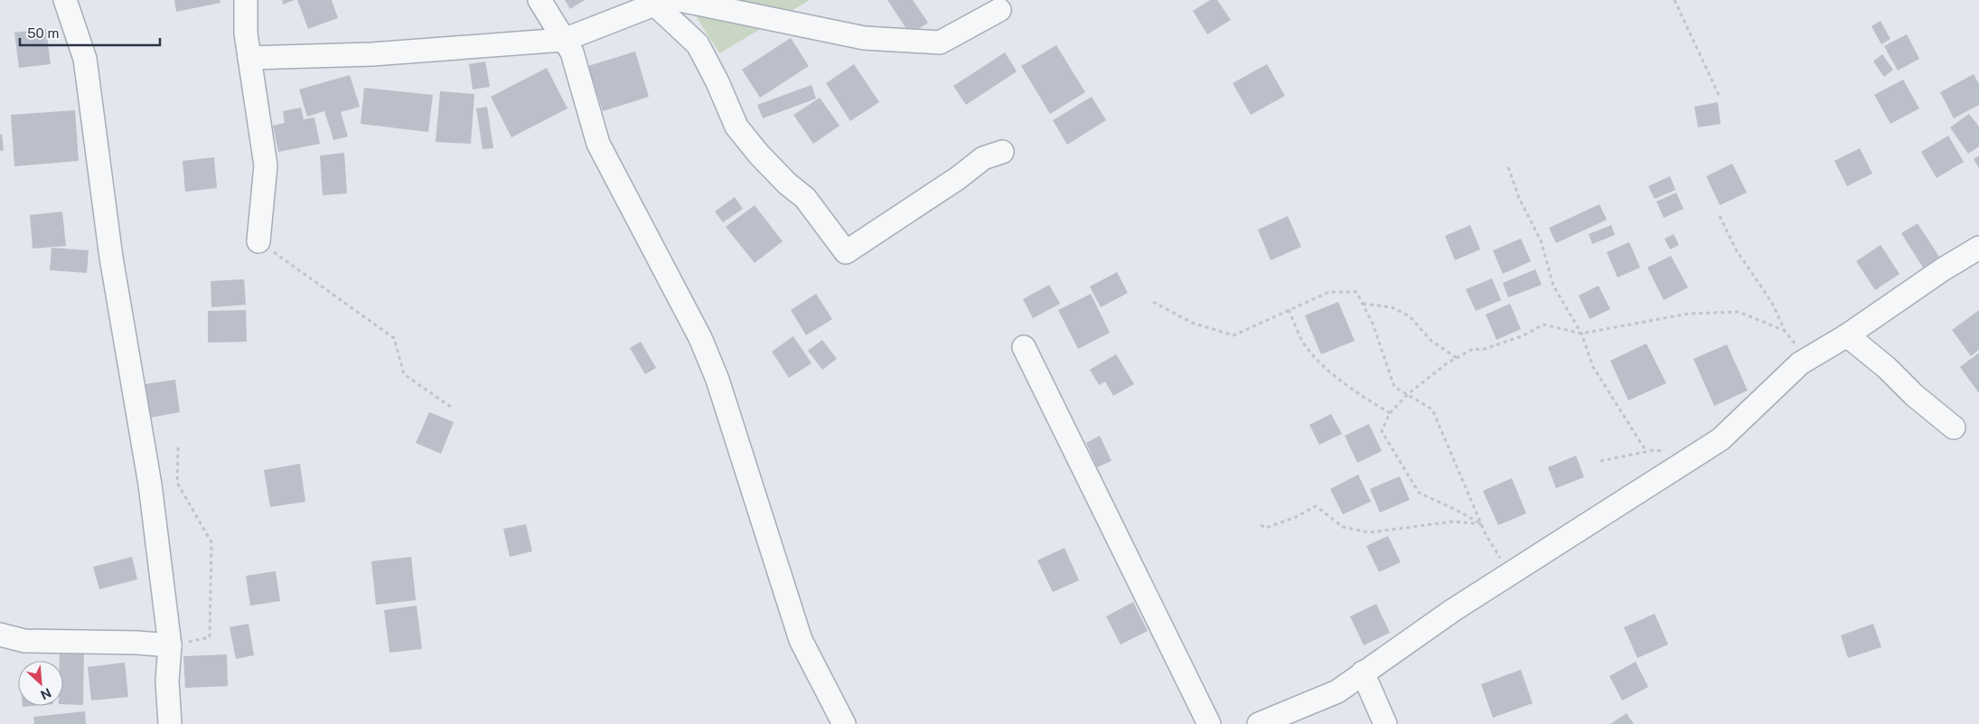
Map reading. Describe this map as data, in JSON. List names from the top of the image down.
{
  "scale_bar": "50 m",
  "north": "bottom right"
}
